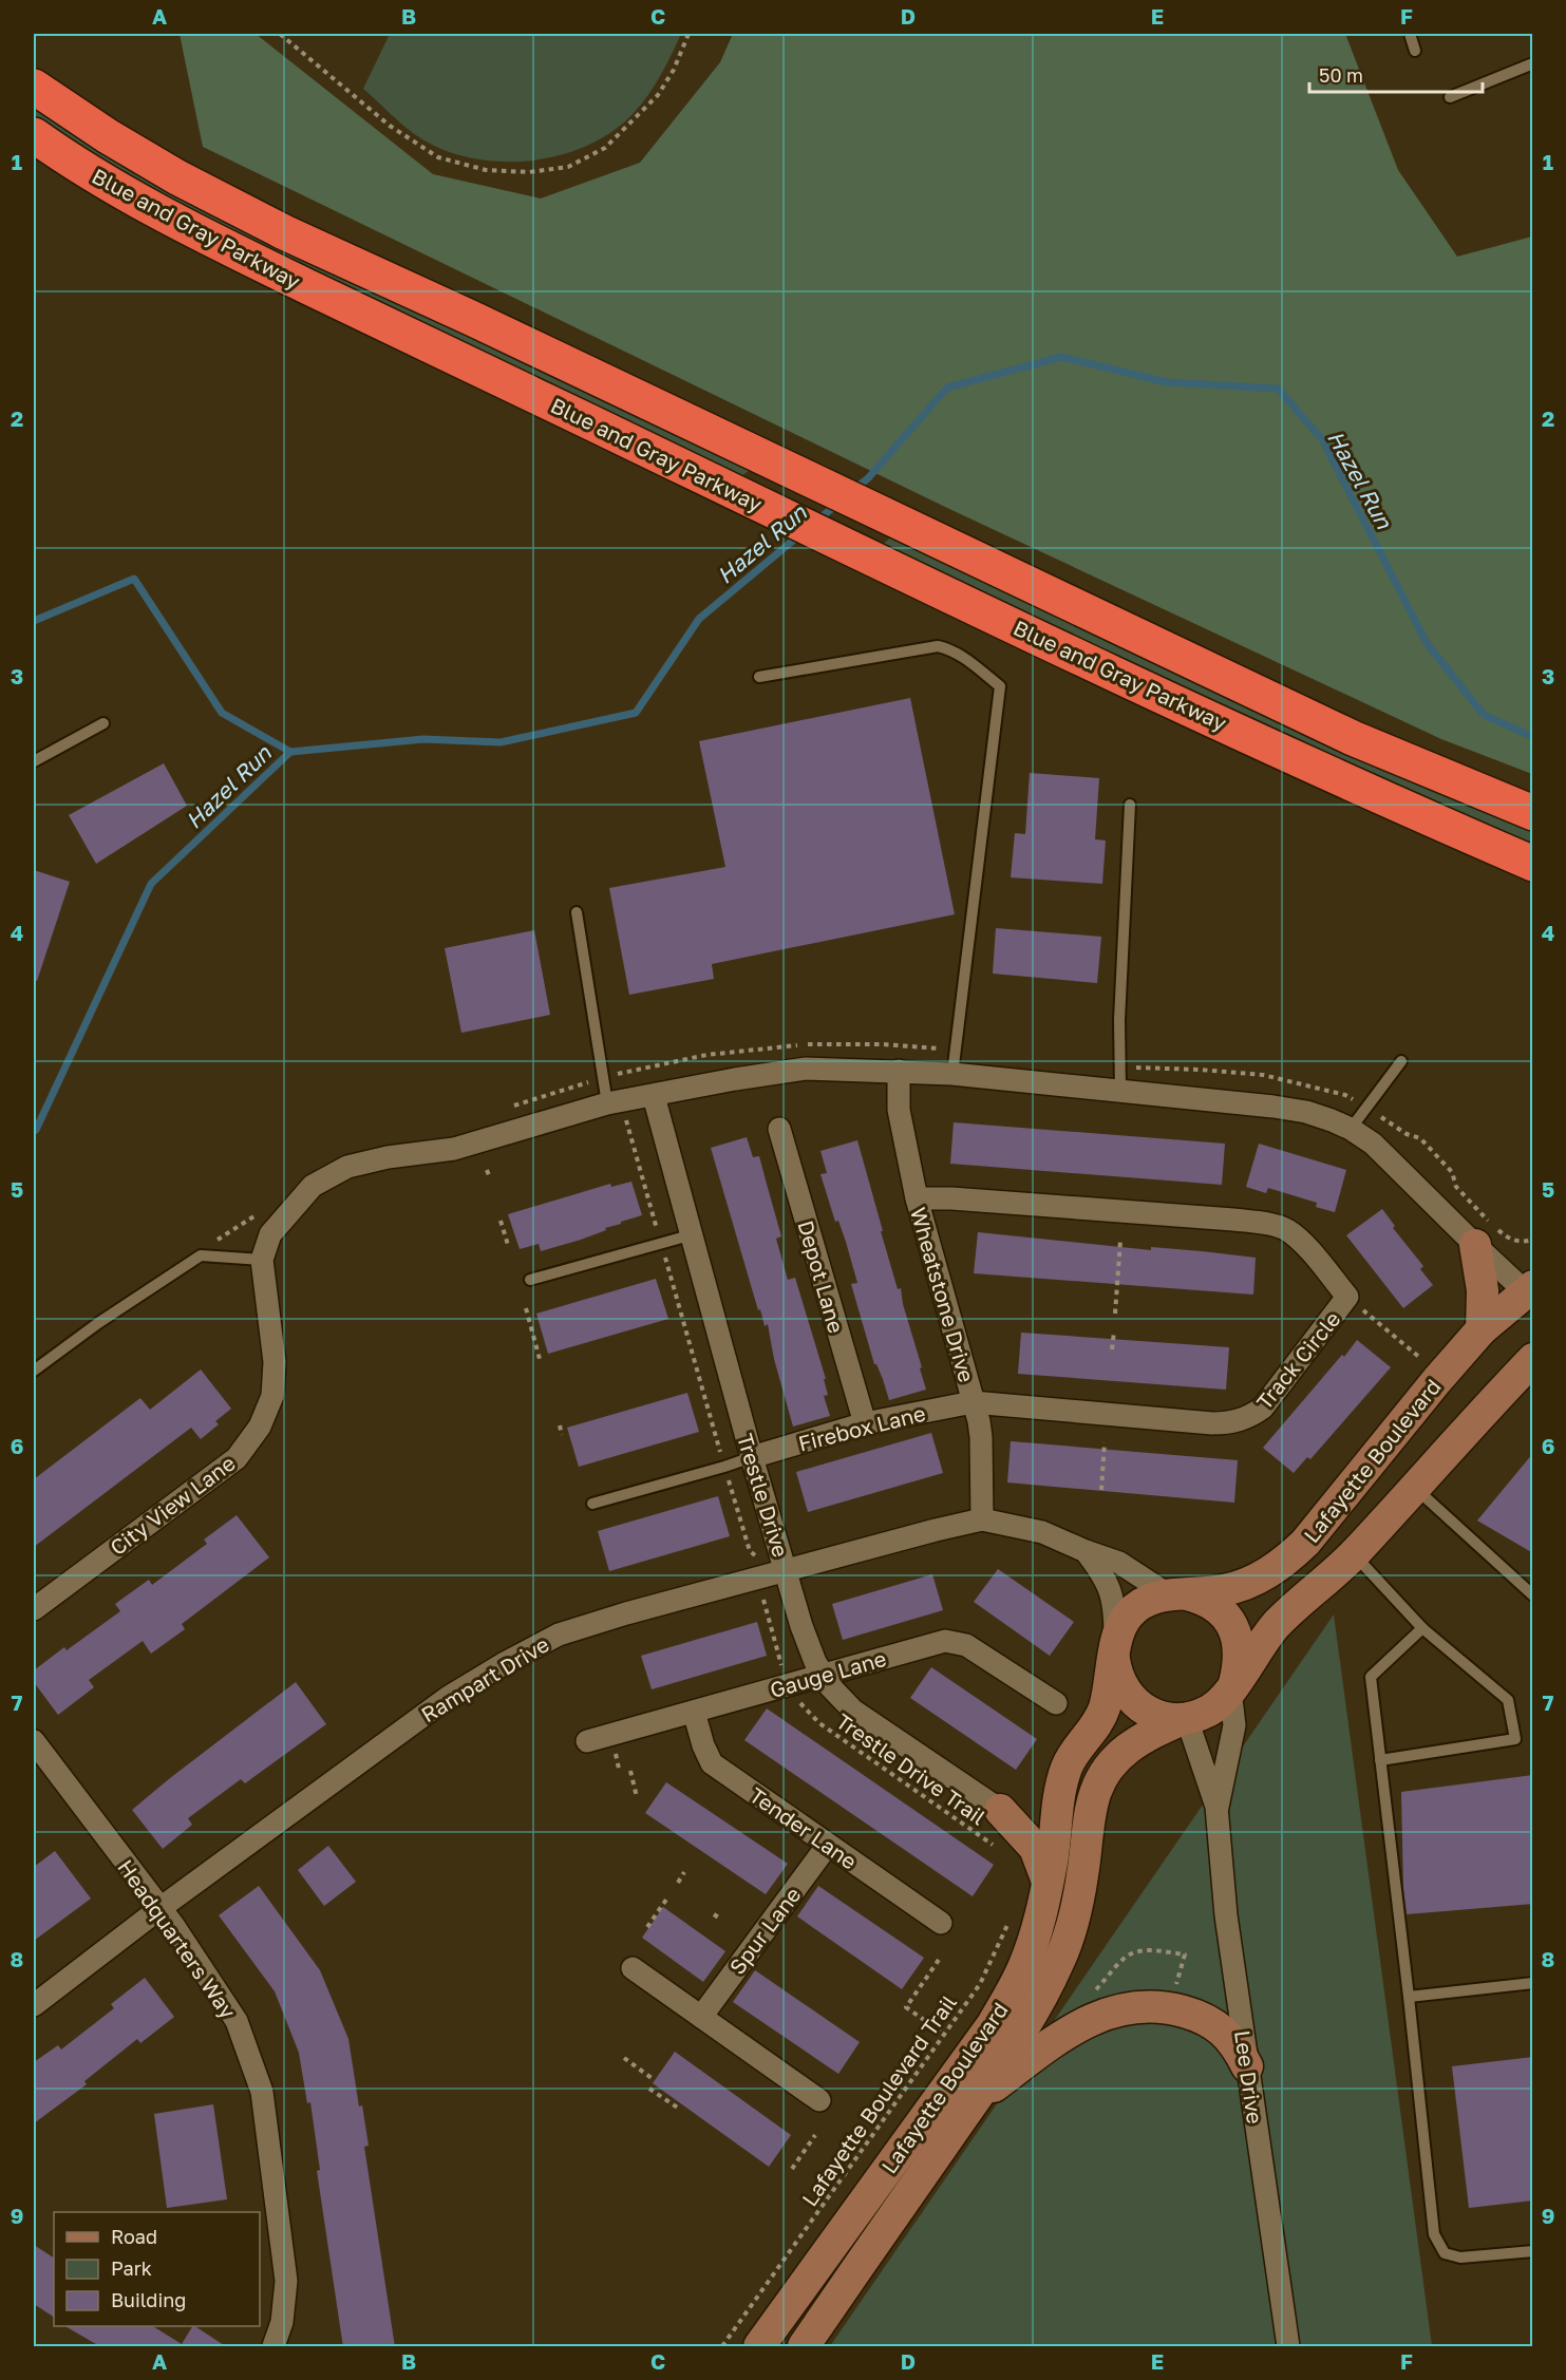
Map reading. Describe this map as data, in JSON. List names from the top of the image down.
{
  "streets": {
    "highway": ["Blue and Gray Parkway"],
    "main road": ["Lafayette Boulevard"],
    "street": [
      "Depot Lane",
      "Wheatstone Drive",
      "Track Circle",
      "Firebox Lane",
      "Trestle Drive",
      "City View Lane",
      "Gauge Lane",
      "Rampart Drive",
      "Tender Lane",
      "Spur Lane",
      "Headquarters Way",
      "Lee Drive"
    ],
    "path": ["Trestle Drive Trail", "Lafayette Boulevard Trail"]
  },
  "crossings": [
    ["Depot Lane", "Firebox Lane"],
    ["Wheatstone Drive", "Track Circle"],
    ["Wheatstone Drive", "Firebox Lane"],
    ["Wheatstone Drive", "Rampart Drive"],
    ["Track Circle", "Firebox Lane"],
    ["Firebox Lane", "Trestle Drive"],
    ["Lafayette Boulevard", "Rampart Drive"],
    ["Trestle Drive", "Gauge Lane"],
    ["Trestle Drive", "Rampart Drive"],
    ["Gauge Lane", "Tender Lane"],
    ["Rampart Drive", "Headquarters Way"],
    ["Tender Lane", "Spur Lane"]
  ],
  "water": ["Hazel Run"],
  "legend": ["Road", "Park", "Building"],
  "scale_bar": "50 m",
  "grid": {
    "columns": [
      "A",
      "B",
      "C",
      "D",
      "E",
      "F"
    ],
    "rows": [
      "1",
      "2",
      "3",
      "4",
      "5",
      "6",
      "7",
      "8",
      "9"
    ]
  }
}
